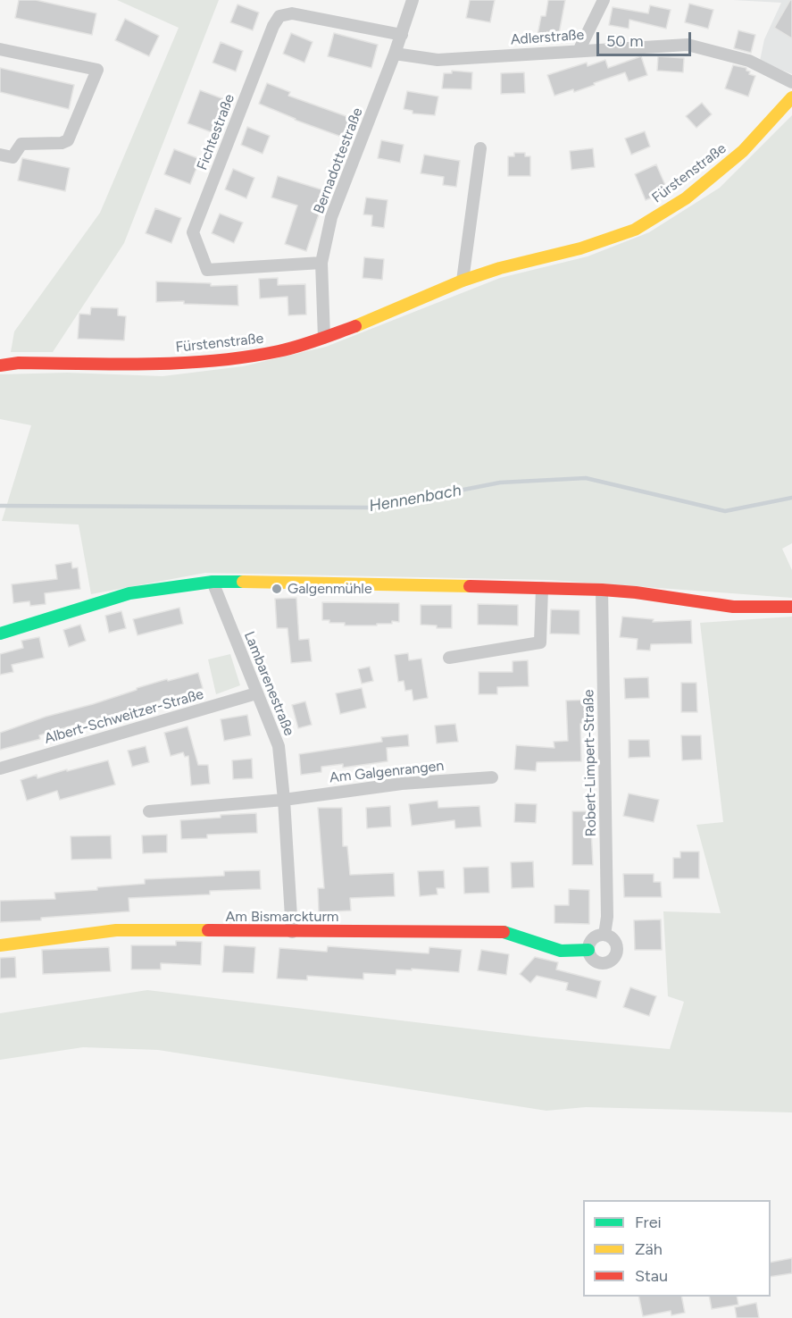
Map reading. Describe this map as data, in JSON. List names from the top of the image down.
{
  "streets": {
    "street": [
      "Adlerstraße",
      "Fichtestraße",
      "Bernadottestraße",
      "Fürstenstraße",
      "Lambarenestraße",
      "Albert-Schweitzer-Straße",
      "Robert-Limpert-Straße",
      "Am Galgenrangen",
      "Am Bismarckturm"
    ]
  },
  "crossings": [
    ["Adlerstraße", "Bernadottestraße"],
    ["Fichtestraße", "Bernadottestraße"],
    ["Bernadottestraße", "Fürstenstraße"],
    ["Lambarenestraße", "Albert-Schweitzer-Straße"],
    ["Lambarenestraße", "Am Galgenrangen"],
    ["Lambarenestraße", "Am Bismarckturm"],
    ["Robert-Limpert-Straße", "Am Bismarckturm"]
  ],
  "water": ["Hennenbach"],
  "places": ["Galgenmühle"],
  "legend": ["Frei", "Zäh", "Stau"],
  "scale_bar": "50 m"
}
